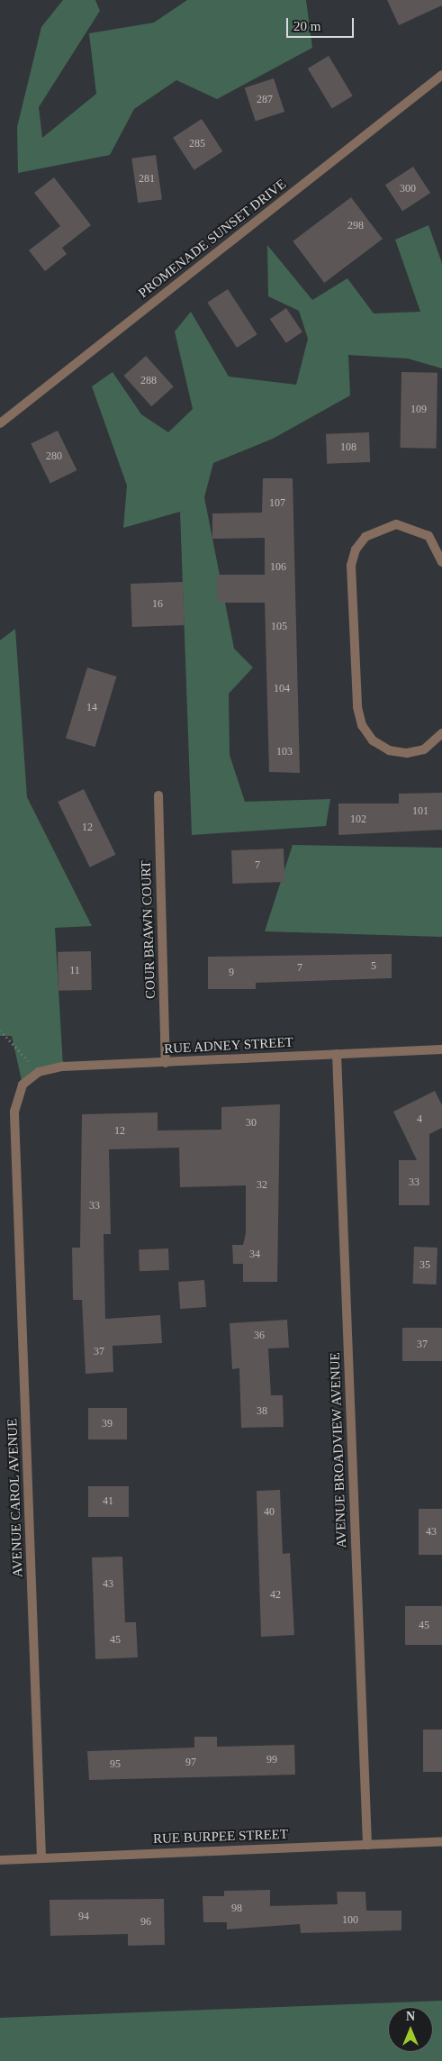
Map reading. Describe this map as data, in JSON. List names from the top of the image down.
{
  "streets": {
    "street": [
      "PROMENADE SUNSET DRIVE",
      "COUR BRAWN COURT",
      "RUE ADNEY STREET",
      "AVENUE BROADVIEW AVENUE",
      "AVENUE CAROL AVENUE",
      "RUE BURPEE STREET"
    ]
  },
  "crossings": [
    ["COUR BRAWN COURT", "RUE ADNEY STREET"],
    ["RUE ADNEY STREET", "AVENUE BROADVIEW AVENUE"],
    ["RUE ADNEY STREET", "AVENUE CAROL AVENUE"],
    ["AVENUE BROADVIEW AVENUE", "RUE BURPEE STREET"],
    ["AVENUE CAROL AVENUE", "RUE BURPEE STREET"]
  ],
  "house_numbers": [
    "287",
    "285",
    "281",
    "300",
    "298",
    "288",
    "109",
    "108",
    "280",
    "107",
    "106",
    "16",
    "105",
    "104",
    "14",
    "103",
    "101",
    "102",
    "12",
    "7",
    "5",
    "7",
    "11",
    "9",
    "4",
    "30",
    "12",
    "33",
    "32",
    "33",
    "34",
    "35",
    "36",
    "37",
    "37",
    "38",
    "39",
    "41",
    "40",
    "43",
    "43",
    "42",
    "45",
    "45",
    "99",
    "97",
    "95",
    "98",
    "94",
    "100",
    "96"
  ],
  "scale_bar": "20 m",
  "north": "top"
}
